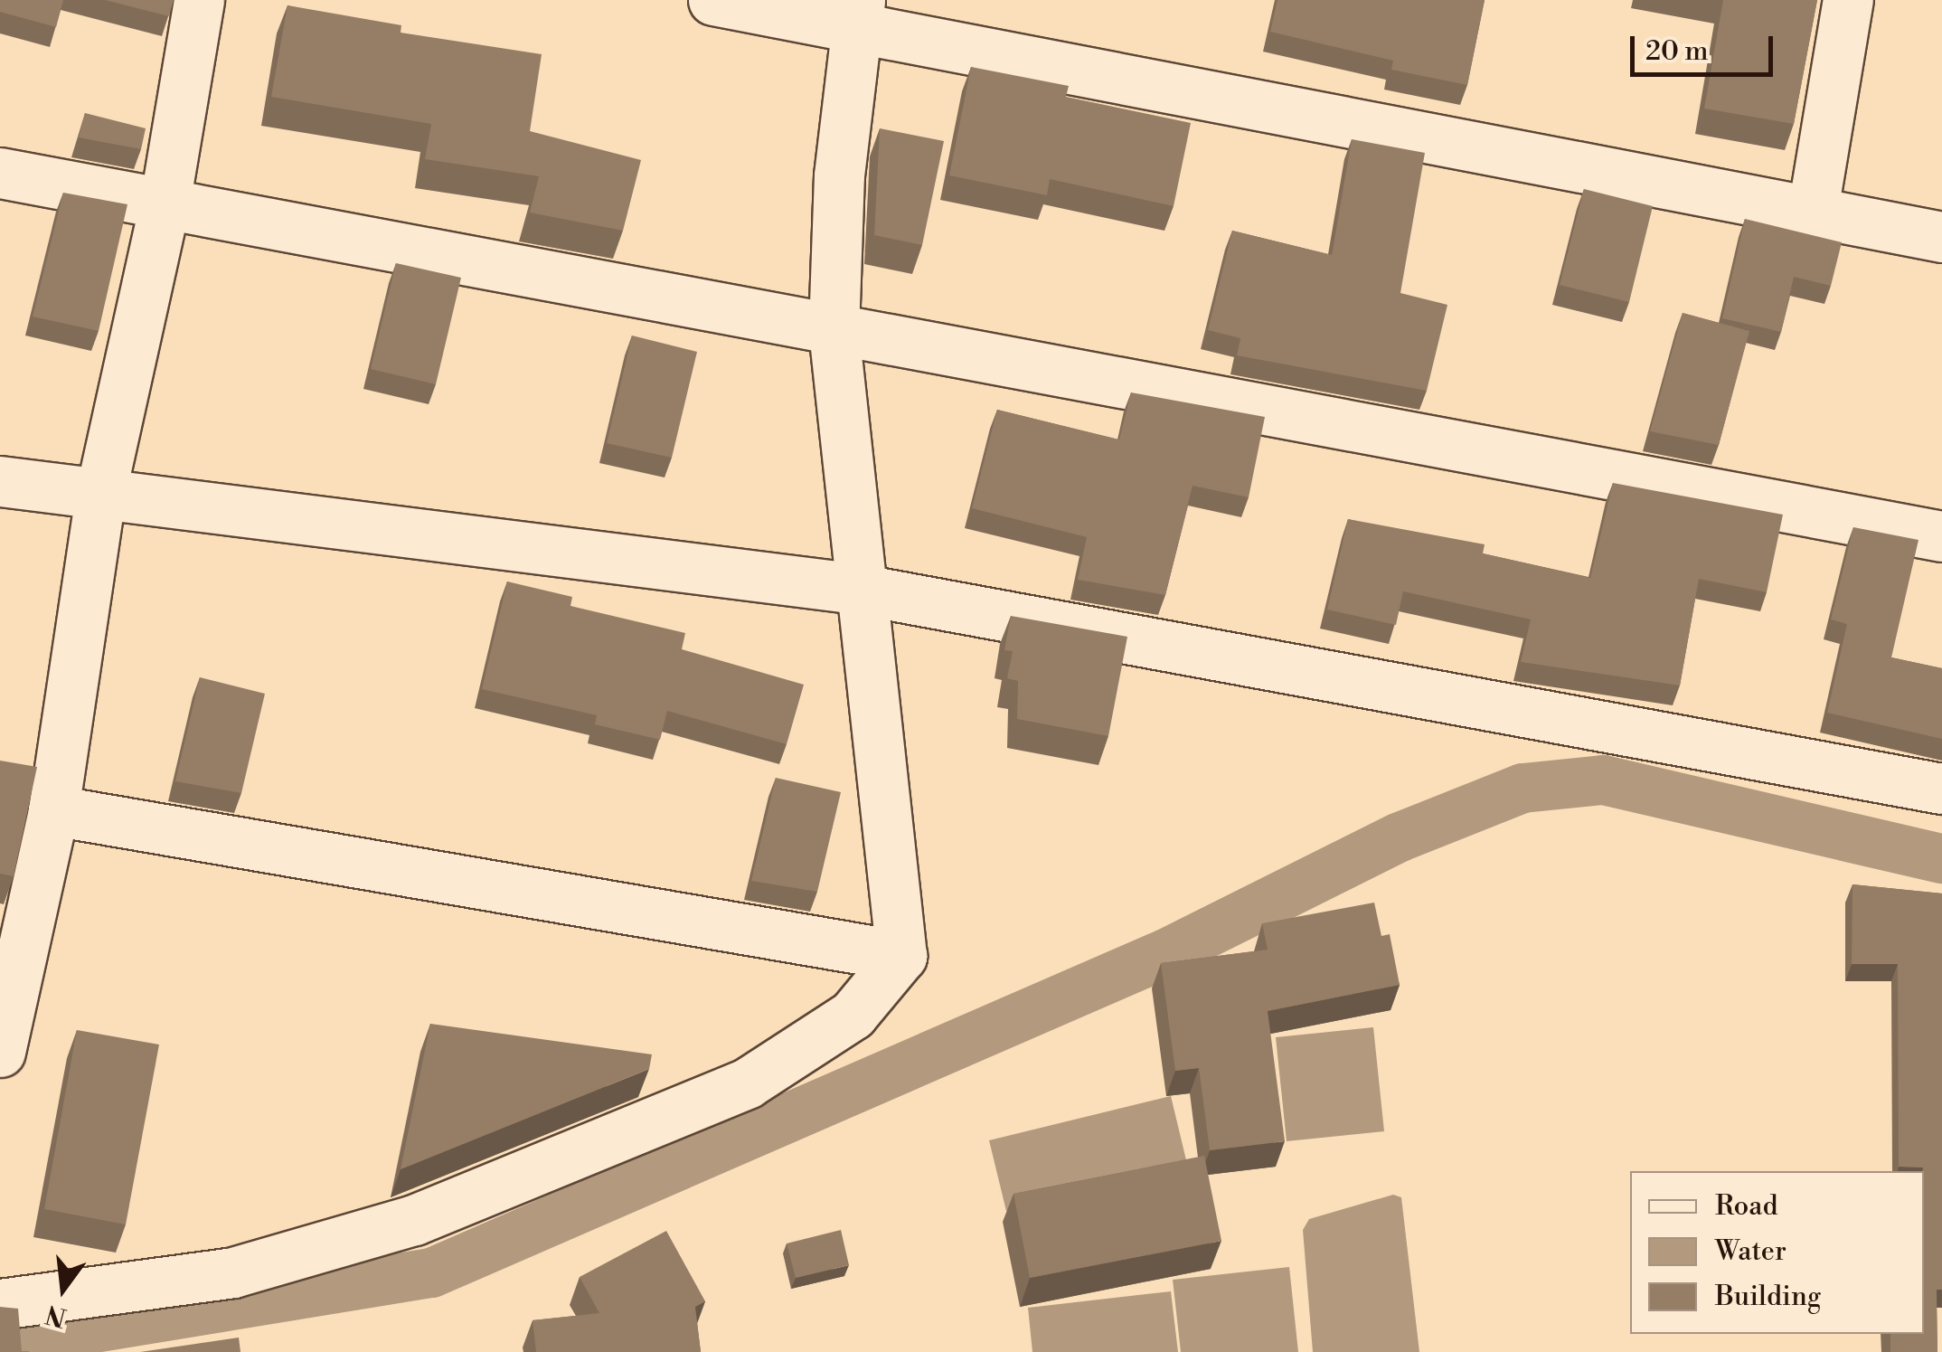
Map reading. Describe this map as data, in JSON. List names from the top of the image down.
{
  "legend": ["Road", "Water", "Building"],
  "scale_bar": "20 m",
  "north": "bottom"
}
